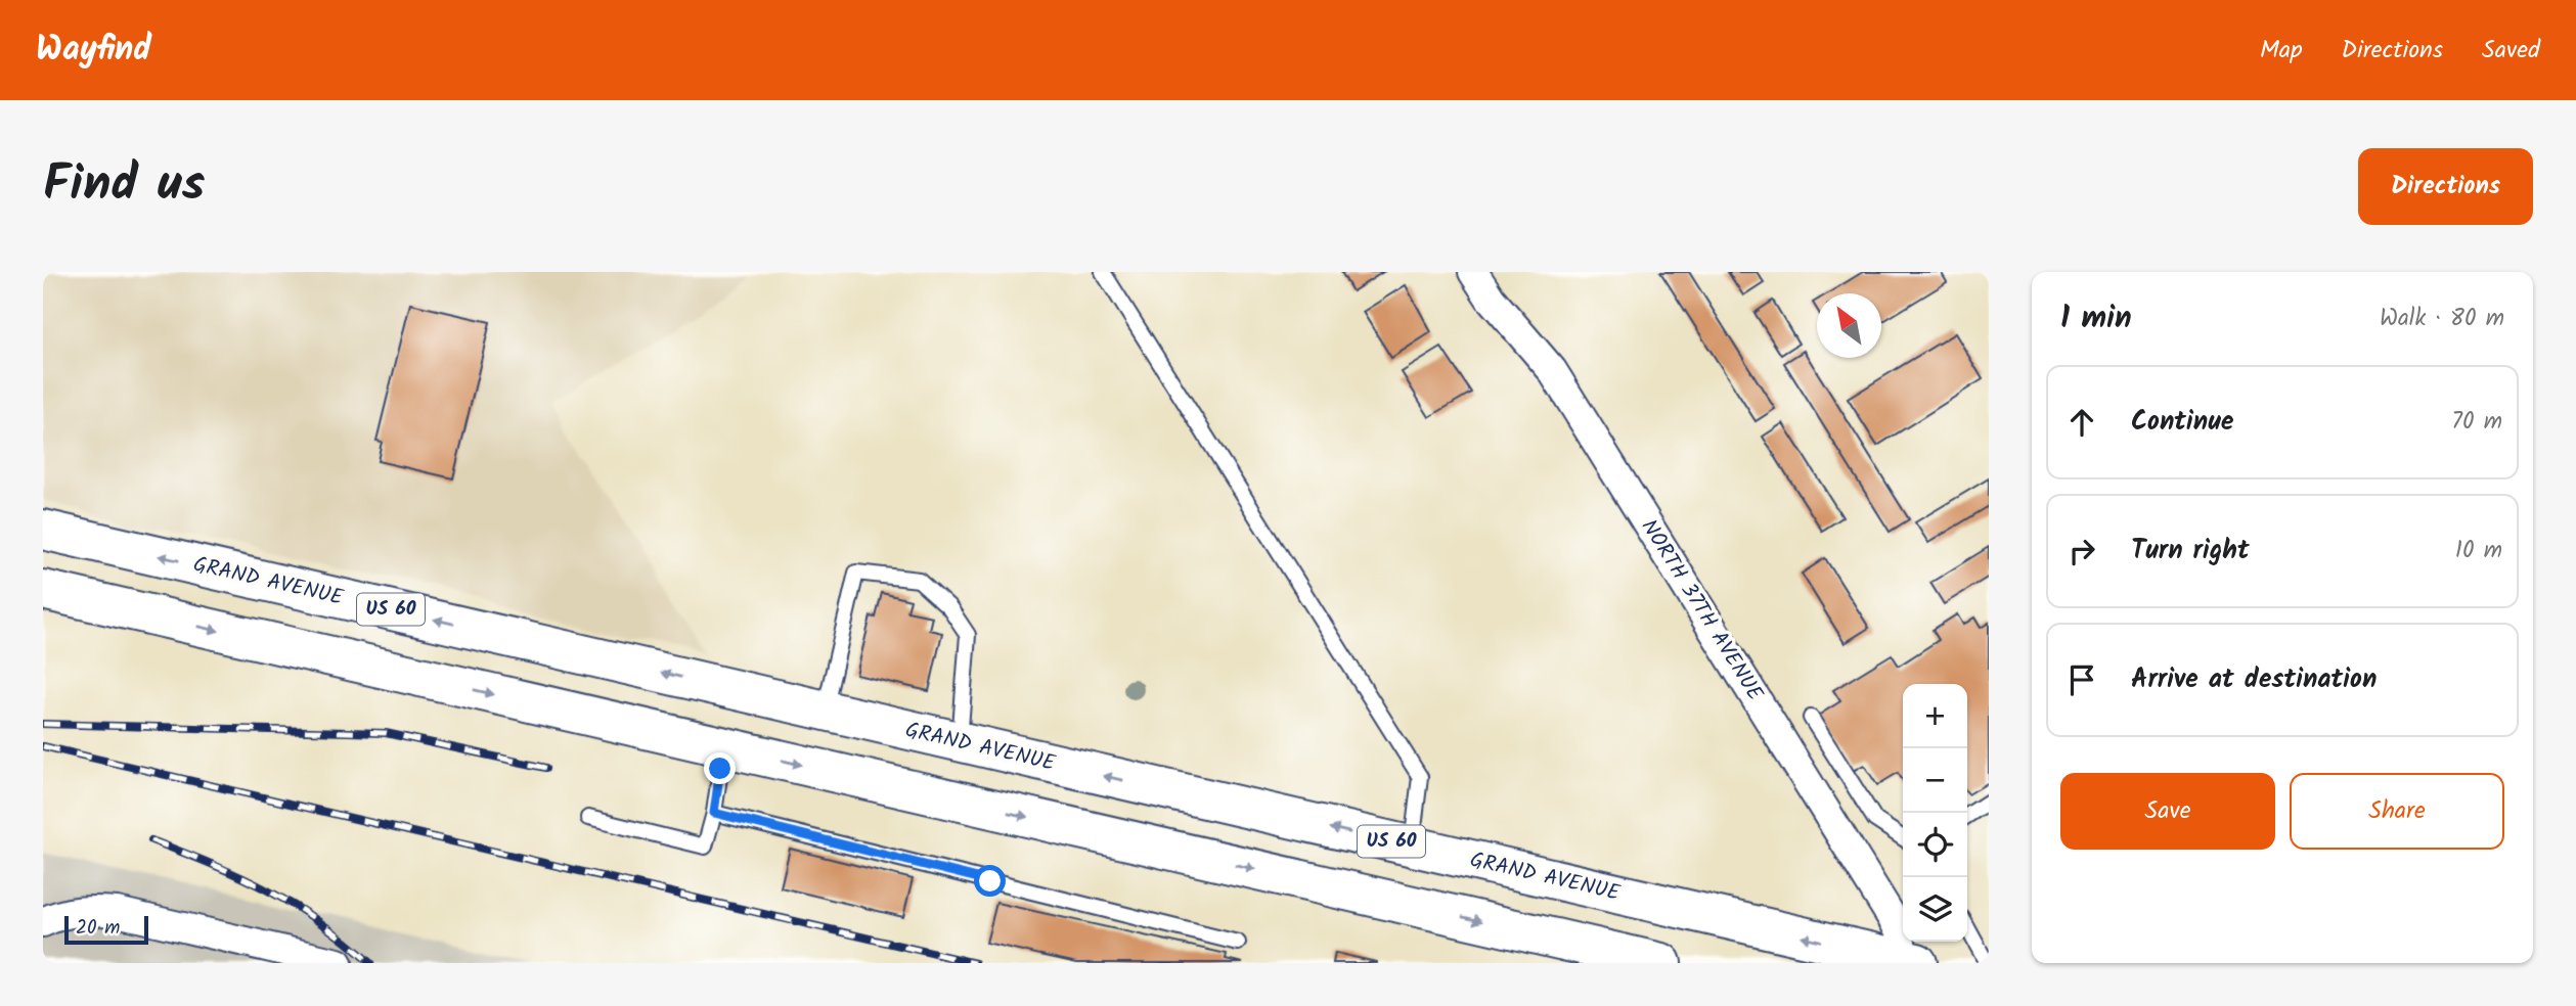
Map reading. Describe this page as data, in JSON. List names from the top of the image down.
{
  "streets": {
    "highway": ["GRAND AVENUE", "US 60"],
    "street": ["NORTH 37TH AVENUE"]
  },
  "crossings": [
    ["GRAND AVENUE", "NORTH 37TH AVENUE"]
  ],
  "scale_bar": "20 m",
  "north": "top left",
  "page": {
    "header": "Wayfind",
    "nav": ["Map", "Directions", "Saved"],
    "title": "Find us",
    "buttons": [
      "Directions",
      ["Save", "Share"]
    ],
    "heading": ["1 min", "Walk · 80 m"],
    "list": [
      ["Continue", "70 m"],
      ["Turn right", "10 m"],
      "Arrive at destination"
    ],
    "map_buttons": ["+", "−"],
    "scale": "20 m"
  }
}
